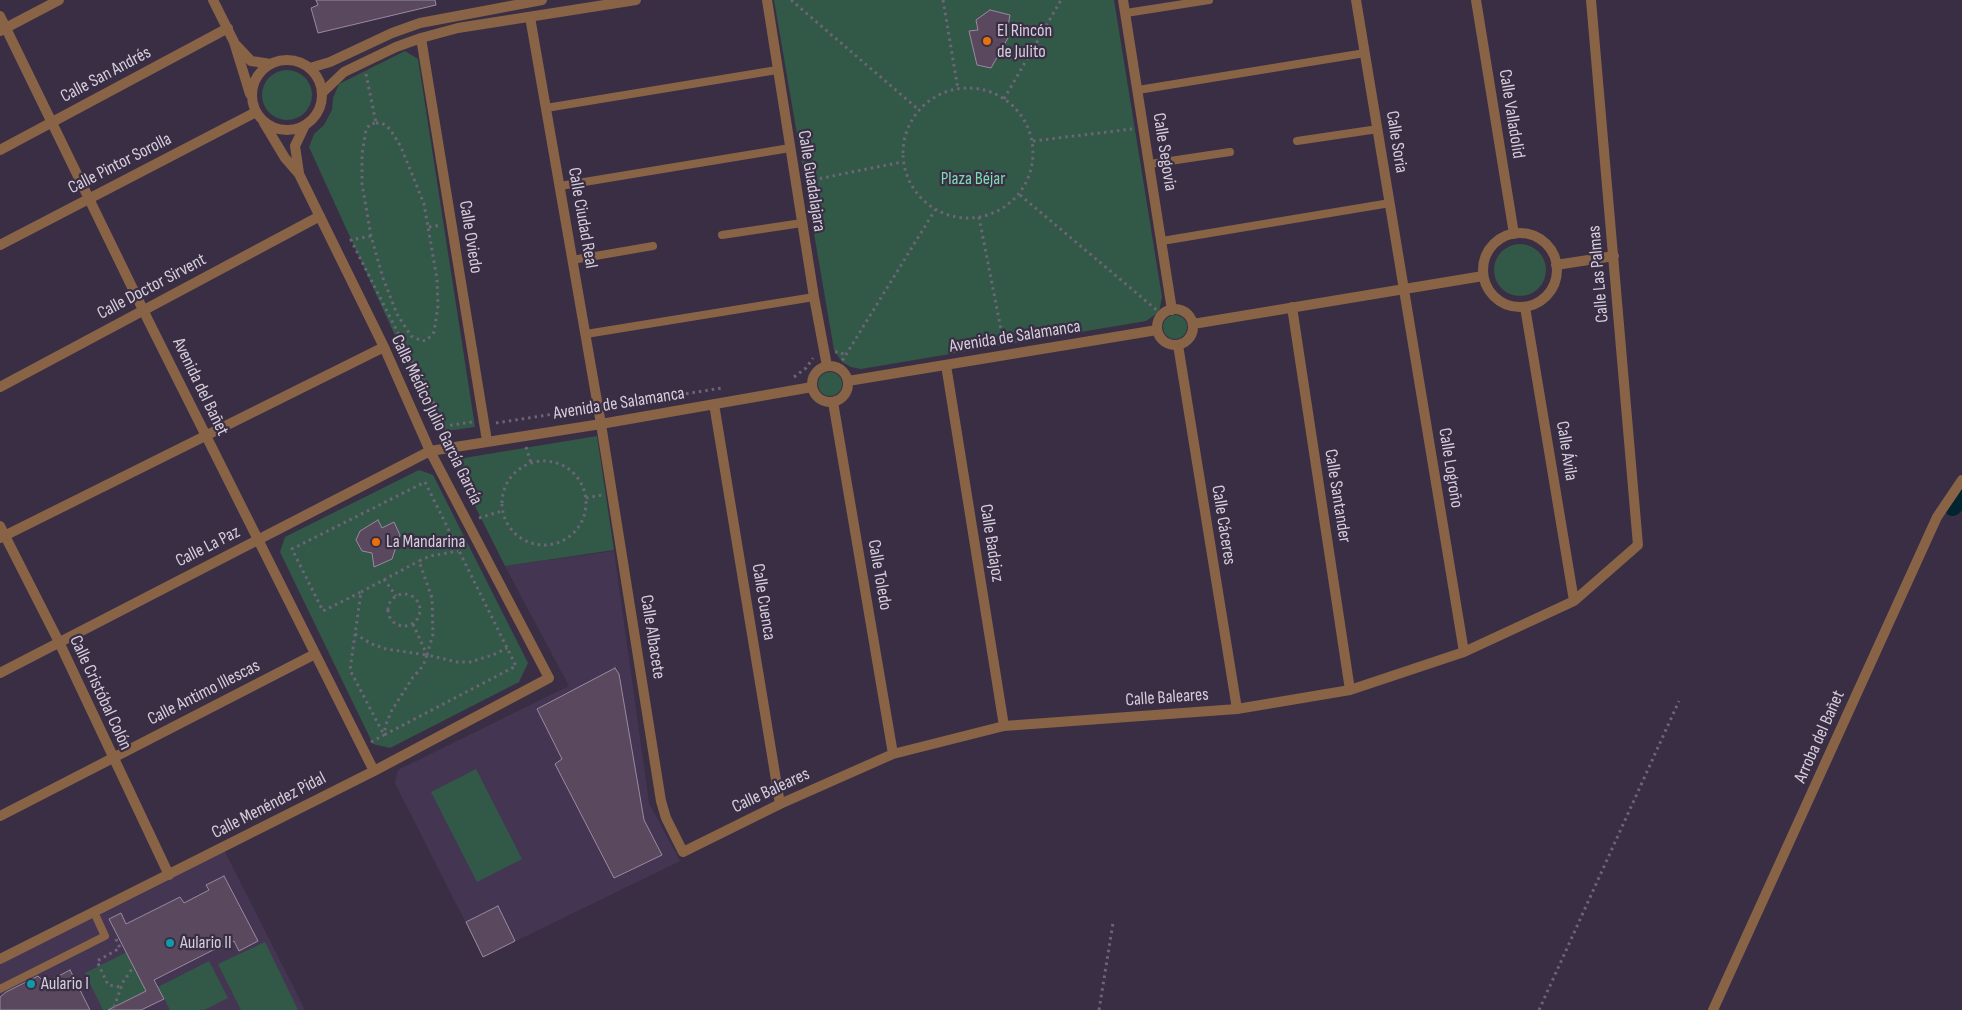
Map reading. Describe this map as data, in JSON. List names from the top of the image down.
{
  "streets": {
    "street": [
      "Calle San Andrés",
      "Calle Valladolid",
      "Calle Soria",
      "Calle Segovia",
      "Calle Pintor Sorolla",
      "Calle Guadalajara",
      "Calle Ciudad Real",
      "Calle Oviedo",
      "Calle Las Palmas",
      "Calle Doctor Sirvent",
      "Avenida de Salamanca",
      "Avenida del Bañet",
      "Calle Médico Julio García García",
      "Calle Ávila",
      "Calle Logroño",
      "Calle Santander",
      "Calle Cáceres",
      "Calle Badajoz",
      "Calle La Paz",
      "Calle Toledo",
      "Calle Cuenca",
      "Calle Albacete",
      "Calle Cristóbal Colón",
      "Calle Antimo Illescas",
      "Calle Baleares",
      "Arroba del Bañet",
      "Calle Menéndez Pidal"
    ]
  },
  "crossings": [
    ["Calle San Andrés", "Avenida del Bañet"],
    ["Calle Valladolid", "Calle Ávila"],
    ["Calle Soria", "Calle Logroño"],
    ["Calle Segovia", "Avenida de Salamanca"],
    ["Calle Segovia", "Calle Cáceres"],
    ["Calle Pintor Sorolla", "Avenida del Bañet"],
    ["Calle Pintor Sorolla", "Calle Médico Julio García García"],
    ["Calle Guadalajara", "Avenida de Salamanca"],
    ["Calle Guadalajara", "Calle Toledo"],
    ["Calle Ciudad Real", "Avenida de Salamanca"],
    ["Calle Ciudad Real", "Calle Albacete"],
    ["Calle Oviedo", "Avenida de Salamanca"],
    ["Calle Las Palmas", "Calle Baleares"],
    ["Calle Doctor Sirvent", "Avenida del Bañet"],
    ["Calle Doctor Sirvent", "Calle Médico Julio García García"],
    ["Avenida de Salamanca", "Calle Médico Julio García García"],
    ["Avenida de Salamanca", "Calle Cáceres"],
    ["Avenida de Salamanca", "Calle Badajoz"],
    ["Avenida de Salamanca", "Calle La Paz"],
    ["Avenida de Salamanca", "Calle Toledo"],
    ["Avenida de Salamanca", "Calle Cuenca"],
    ["Avenida de Salamanca", "Calle Albacete"],
    ["Avenida del Bañet", "Calle La Paz"],
    ["Avenida del Bañet", "Calle Antimo Illescas"],
    ["Avenida del Bañet", "Calle Menéndez Pidal"],
    ["Calle Médico Julio García García", "Calle La Paz"],
    ["Calle Médico Julio García García", "Calle Menéndez Pidal"],
    ["Calle Ávila", "Calle Baleares"],
    ["Calle Logroño", "Calle Baleares"],
    ["Calle Santander", "Calle Baleares"],
    ["Calle Cáceres", "Calle Baleares"],
    ["Calle Badajoz", "Calle Baleares"],
    ["Calle La Paz", "Calle Cristóbal Colón"],
    ["Calle Toledo", "Calle Baleares"],
    ["Calle Cuenca", "Calle Baleares"],
    ["Calle Albacete", "Calle Baleares"],
    ["Calle Cristóbal Colón", "Calle Antimo Illescas"],
    ["Calle Cristóbal Colón", "Calle Menéndez Pidal"]
  ],
  "parks": ["Plaza Béjar"],
  "places": [
    "El Rincón de Julito",
    "La Mandarina",
    "Aulario II",
    "Aulario I"
  ]
}
